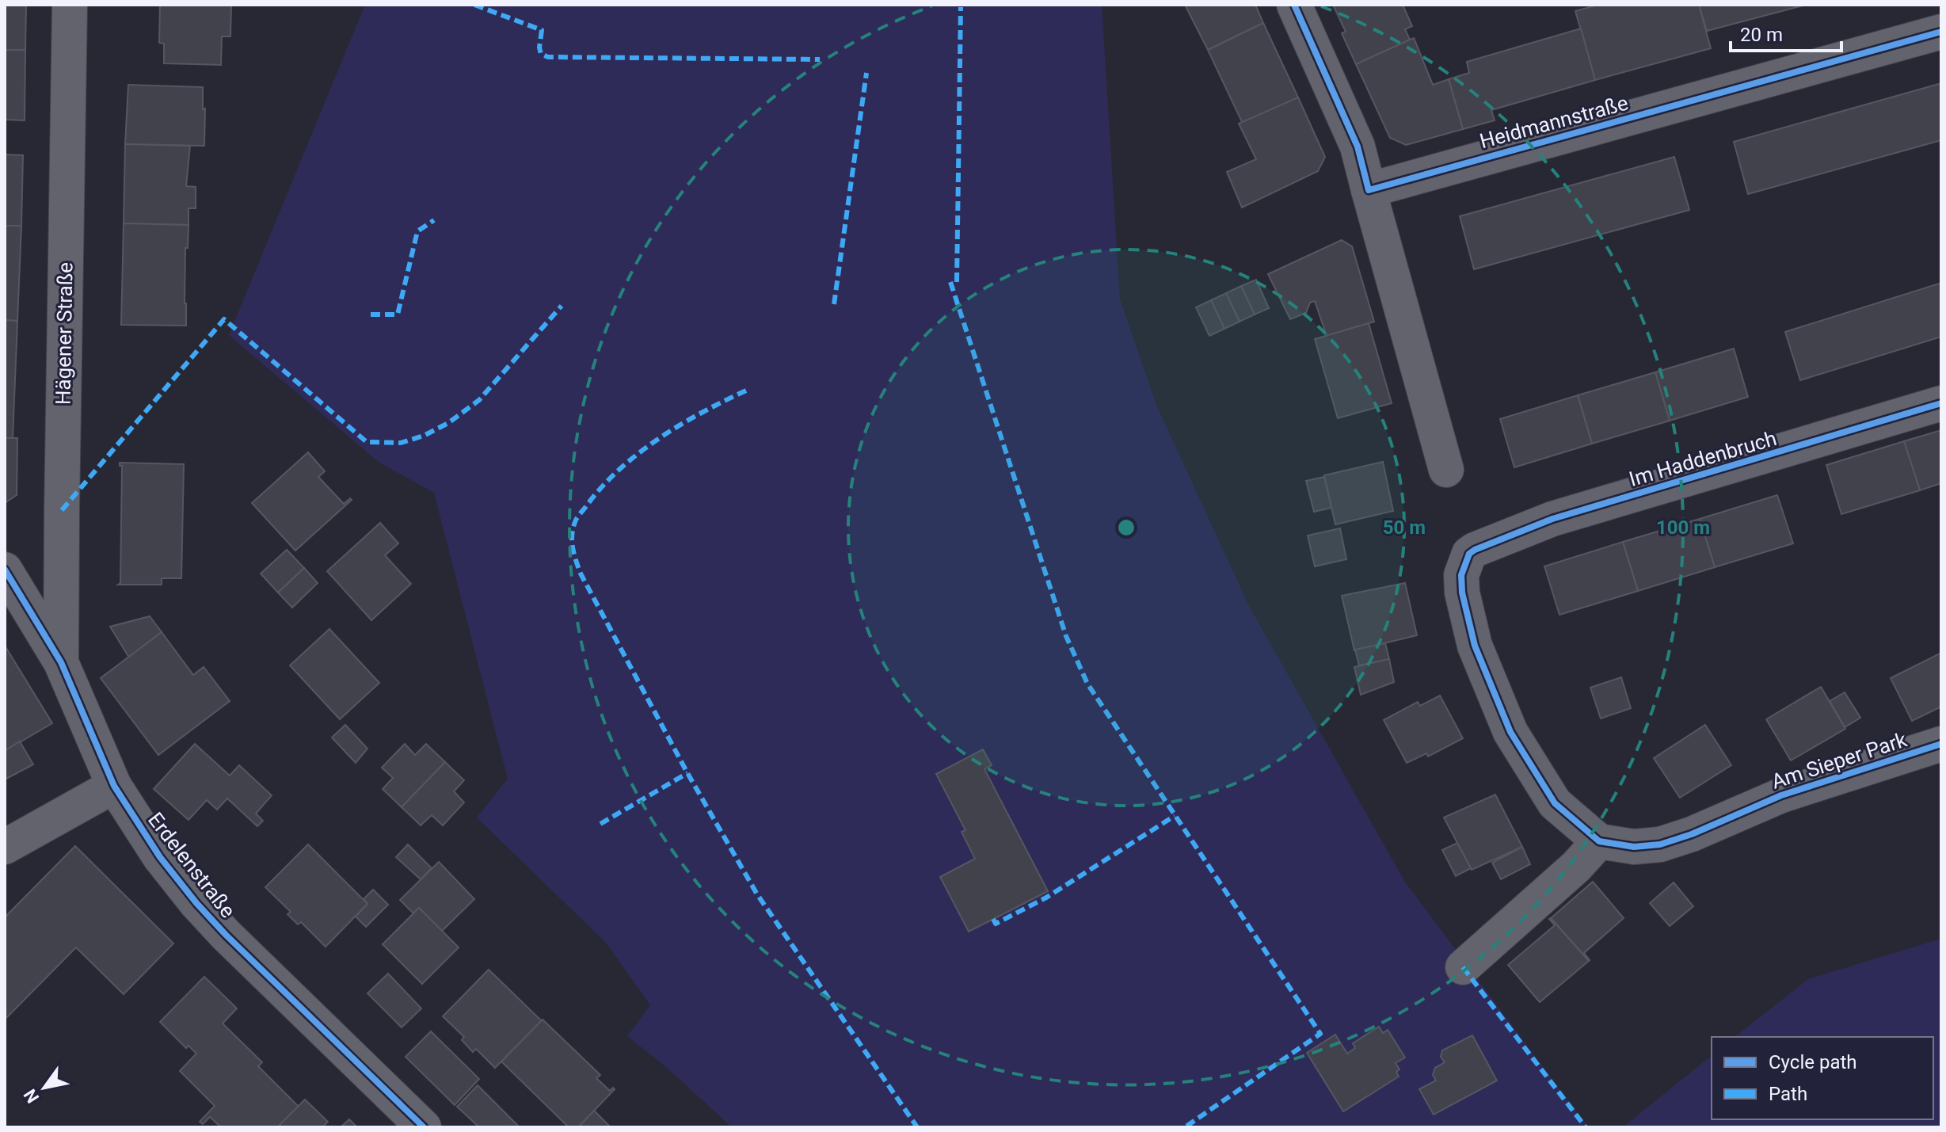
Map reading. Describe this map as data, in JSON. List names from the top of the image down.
{
  "streets": {
    "street": [
      "Heidmannstraße",
      "Hägener Straße",
      "Im Haddenbruch",
      "Am Sieper Park",
      "Erdelenstraße"
    ]
  },
  "crossings": [
    ["Hägener Straße", "Erdelenstraße"],
    ["Im Haddenbruch", "Am Sieper Park"]
  ],
  "legend": ["Cycle path", "Path"],
  "scale_bar": "20 m",
  "north": "bottom left",
  "rings": ["50 m", "100 m"]
}
